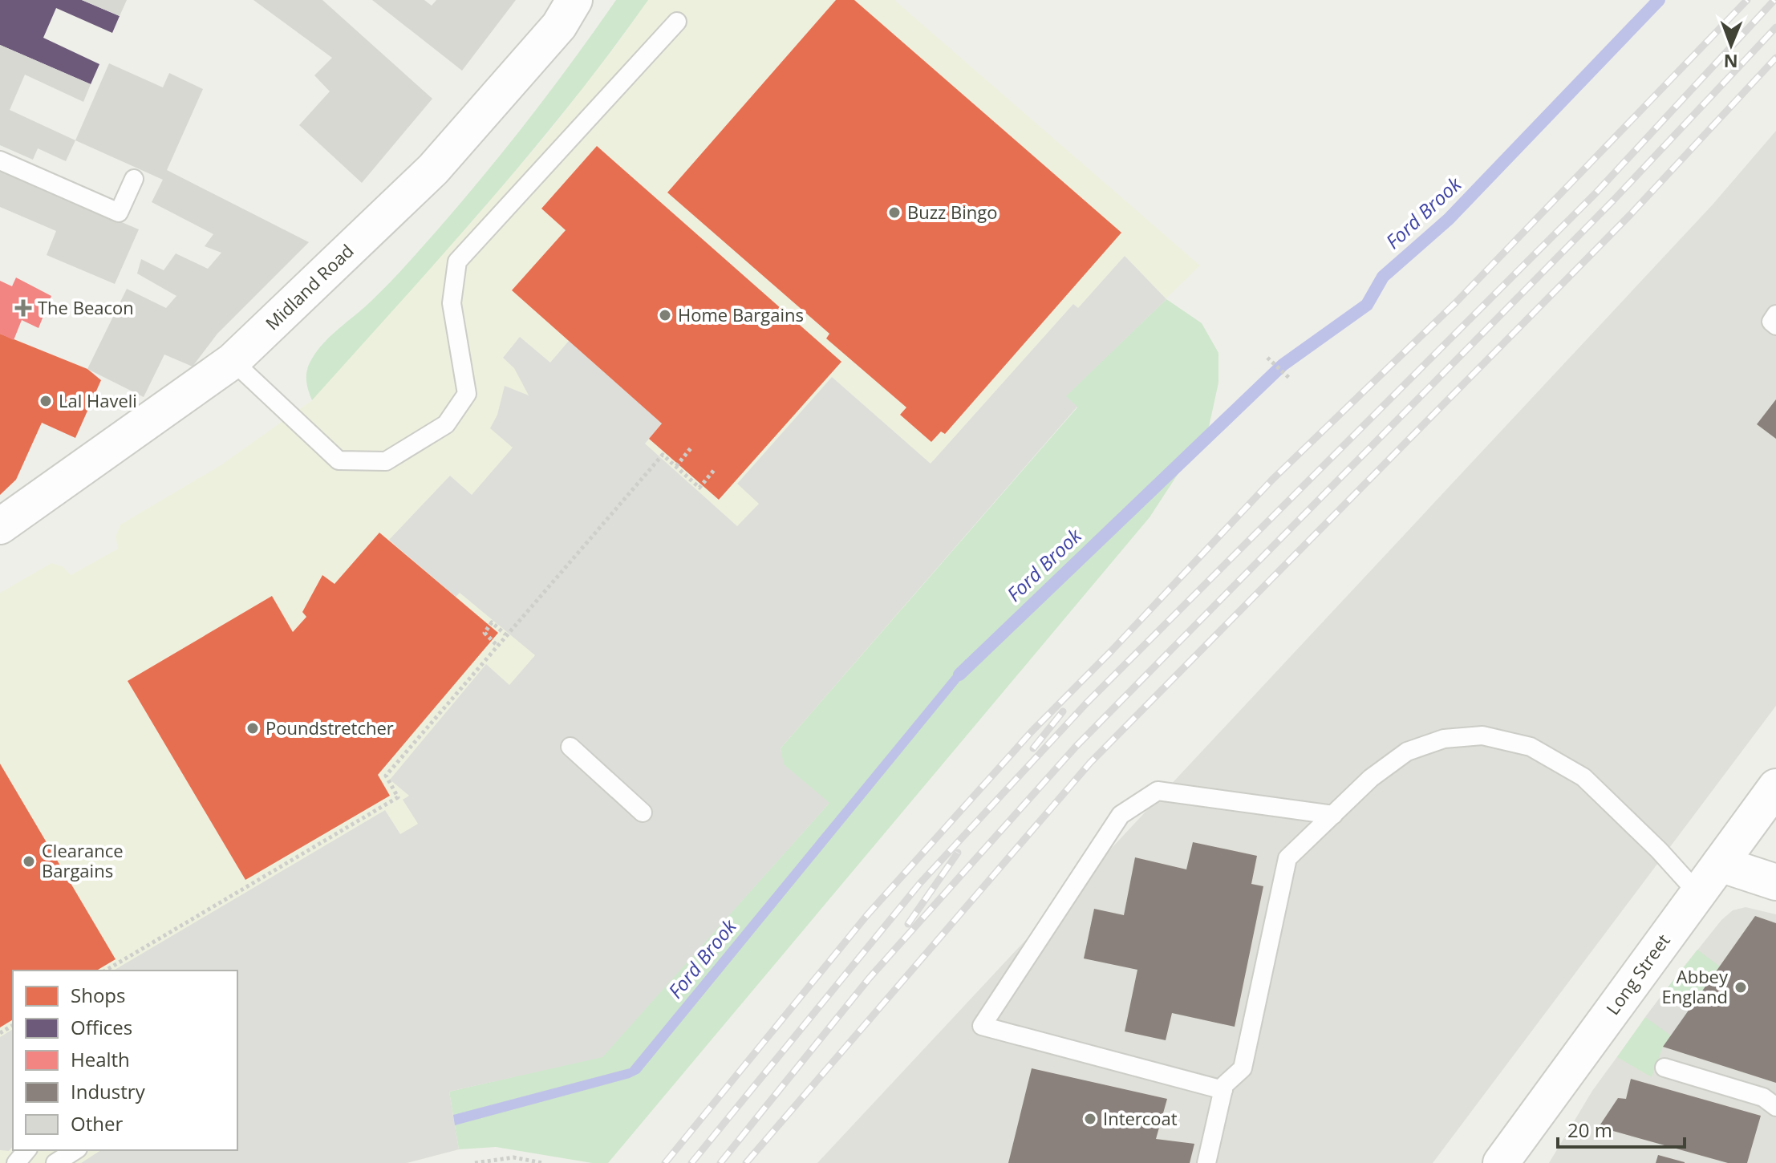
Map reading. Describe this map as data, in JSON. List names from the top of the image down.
{
  "streets": {
    "street": ["Midland Road", "Long Street"]
  },
  "water": ["Ford Brook"],
  "places": {
    "other": [
      "Buzz Bingo",
      "Home Bargains",
      "Lal Haveli",
      "Poundstretcher",
      "Clearance Bargains",
      "Abbey England",
      "Intercoat"
    ],
    "health": ["The Beacon"]
  },
  "legend": [
    "Shops",
    "Offices",
    "Health",
    "Industry",
    "Other"
  ],
  "scale_bar": "20 m",
  "north": "bottom"
}
